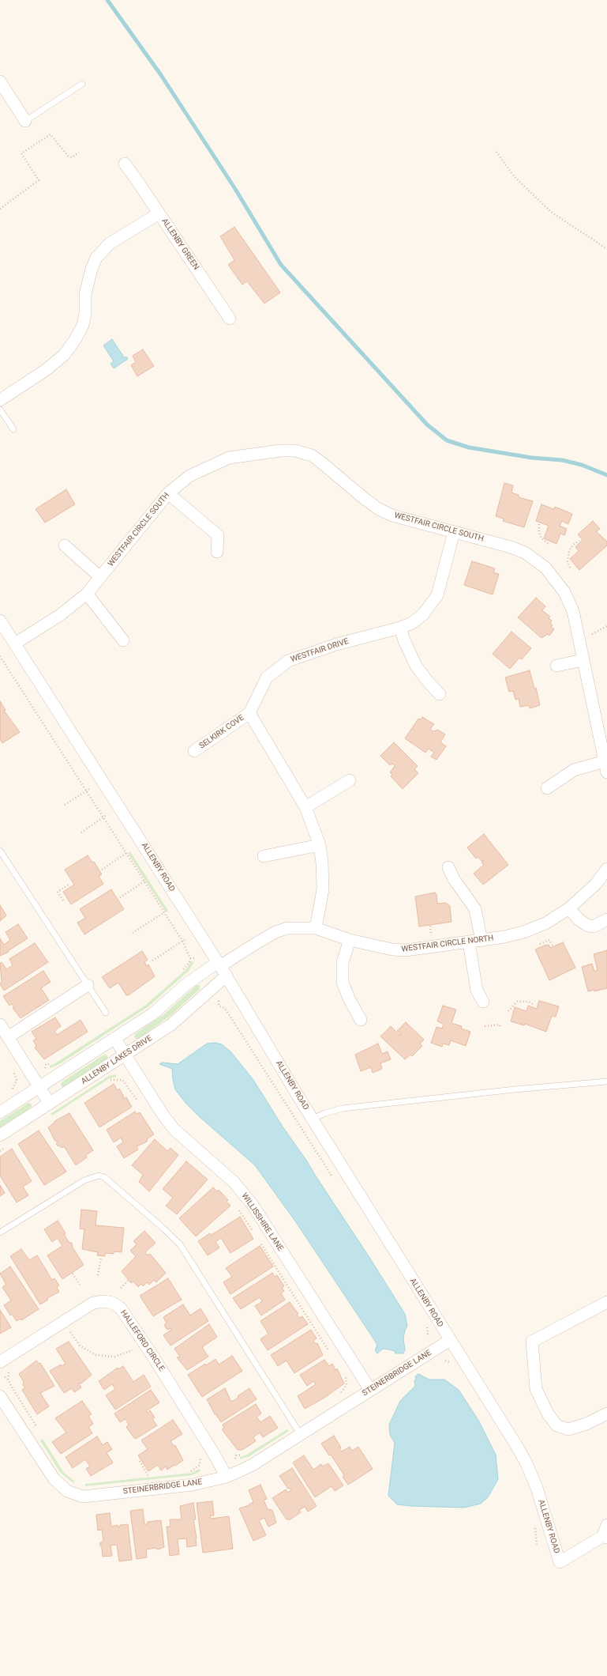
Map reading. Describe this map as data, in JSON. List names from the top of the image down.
{
  "streets": {
    "street": [
      "ALLENBY GREEN",
      "WESTFAIR CIRCLE SOUTH",
      "WESTFAIR DRIVE",
      "SELKIRK COVE",
      "ALLENBY ROAD",
      "WESTFAIR CIRCLE NORTH",
      "ALLENBY LAKES DRIVE",
      "WILLISSHIRE LANE",
      "HALLEFORD CIRCLE",
      "STEINERBRIDGE LANE"
    ]
  },
  "crossings": [
    ["WESTFAIR CIRCLE SOUTH", "WESTFAIR DRIVE"],
    ["WESTFAIR CIRCLE SOUTH", "ALLENBY ROAD"],
    ["WESTFAIR DRIVE", "SELKIRK COVE"],
    ["ALLENBY ROAD", "WESTFAIR CIRCLE NORTH"],
    ["ALLENBY ROAD", "ALLENBY LAKES DRIVE"],
    ["ALLENBY ROAD", "STEINERBRIDGE LANE"],
    ["WESTFAIR CIRCLE NORTH", "ALLENBY LAKES DRIVE"],
    ["ALLENBY LAKES DRIVE", "WILLISSHIRE LANE"],
    ["WILLISSHIRE LANE", "STEINERBRIDGE LANE"],
    ["HALLEFORD CIRCLE", "STEINERBRIDGE LANE"]
  ]
}
